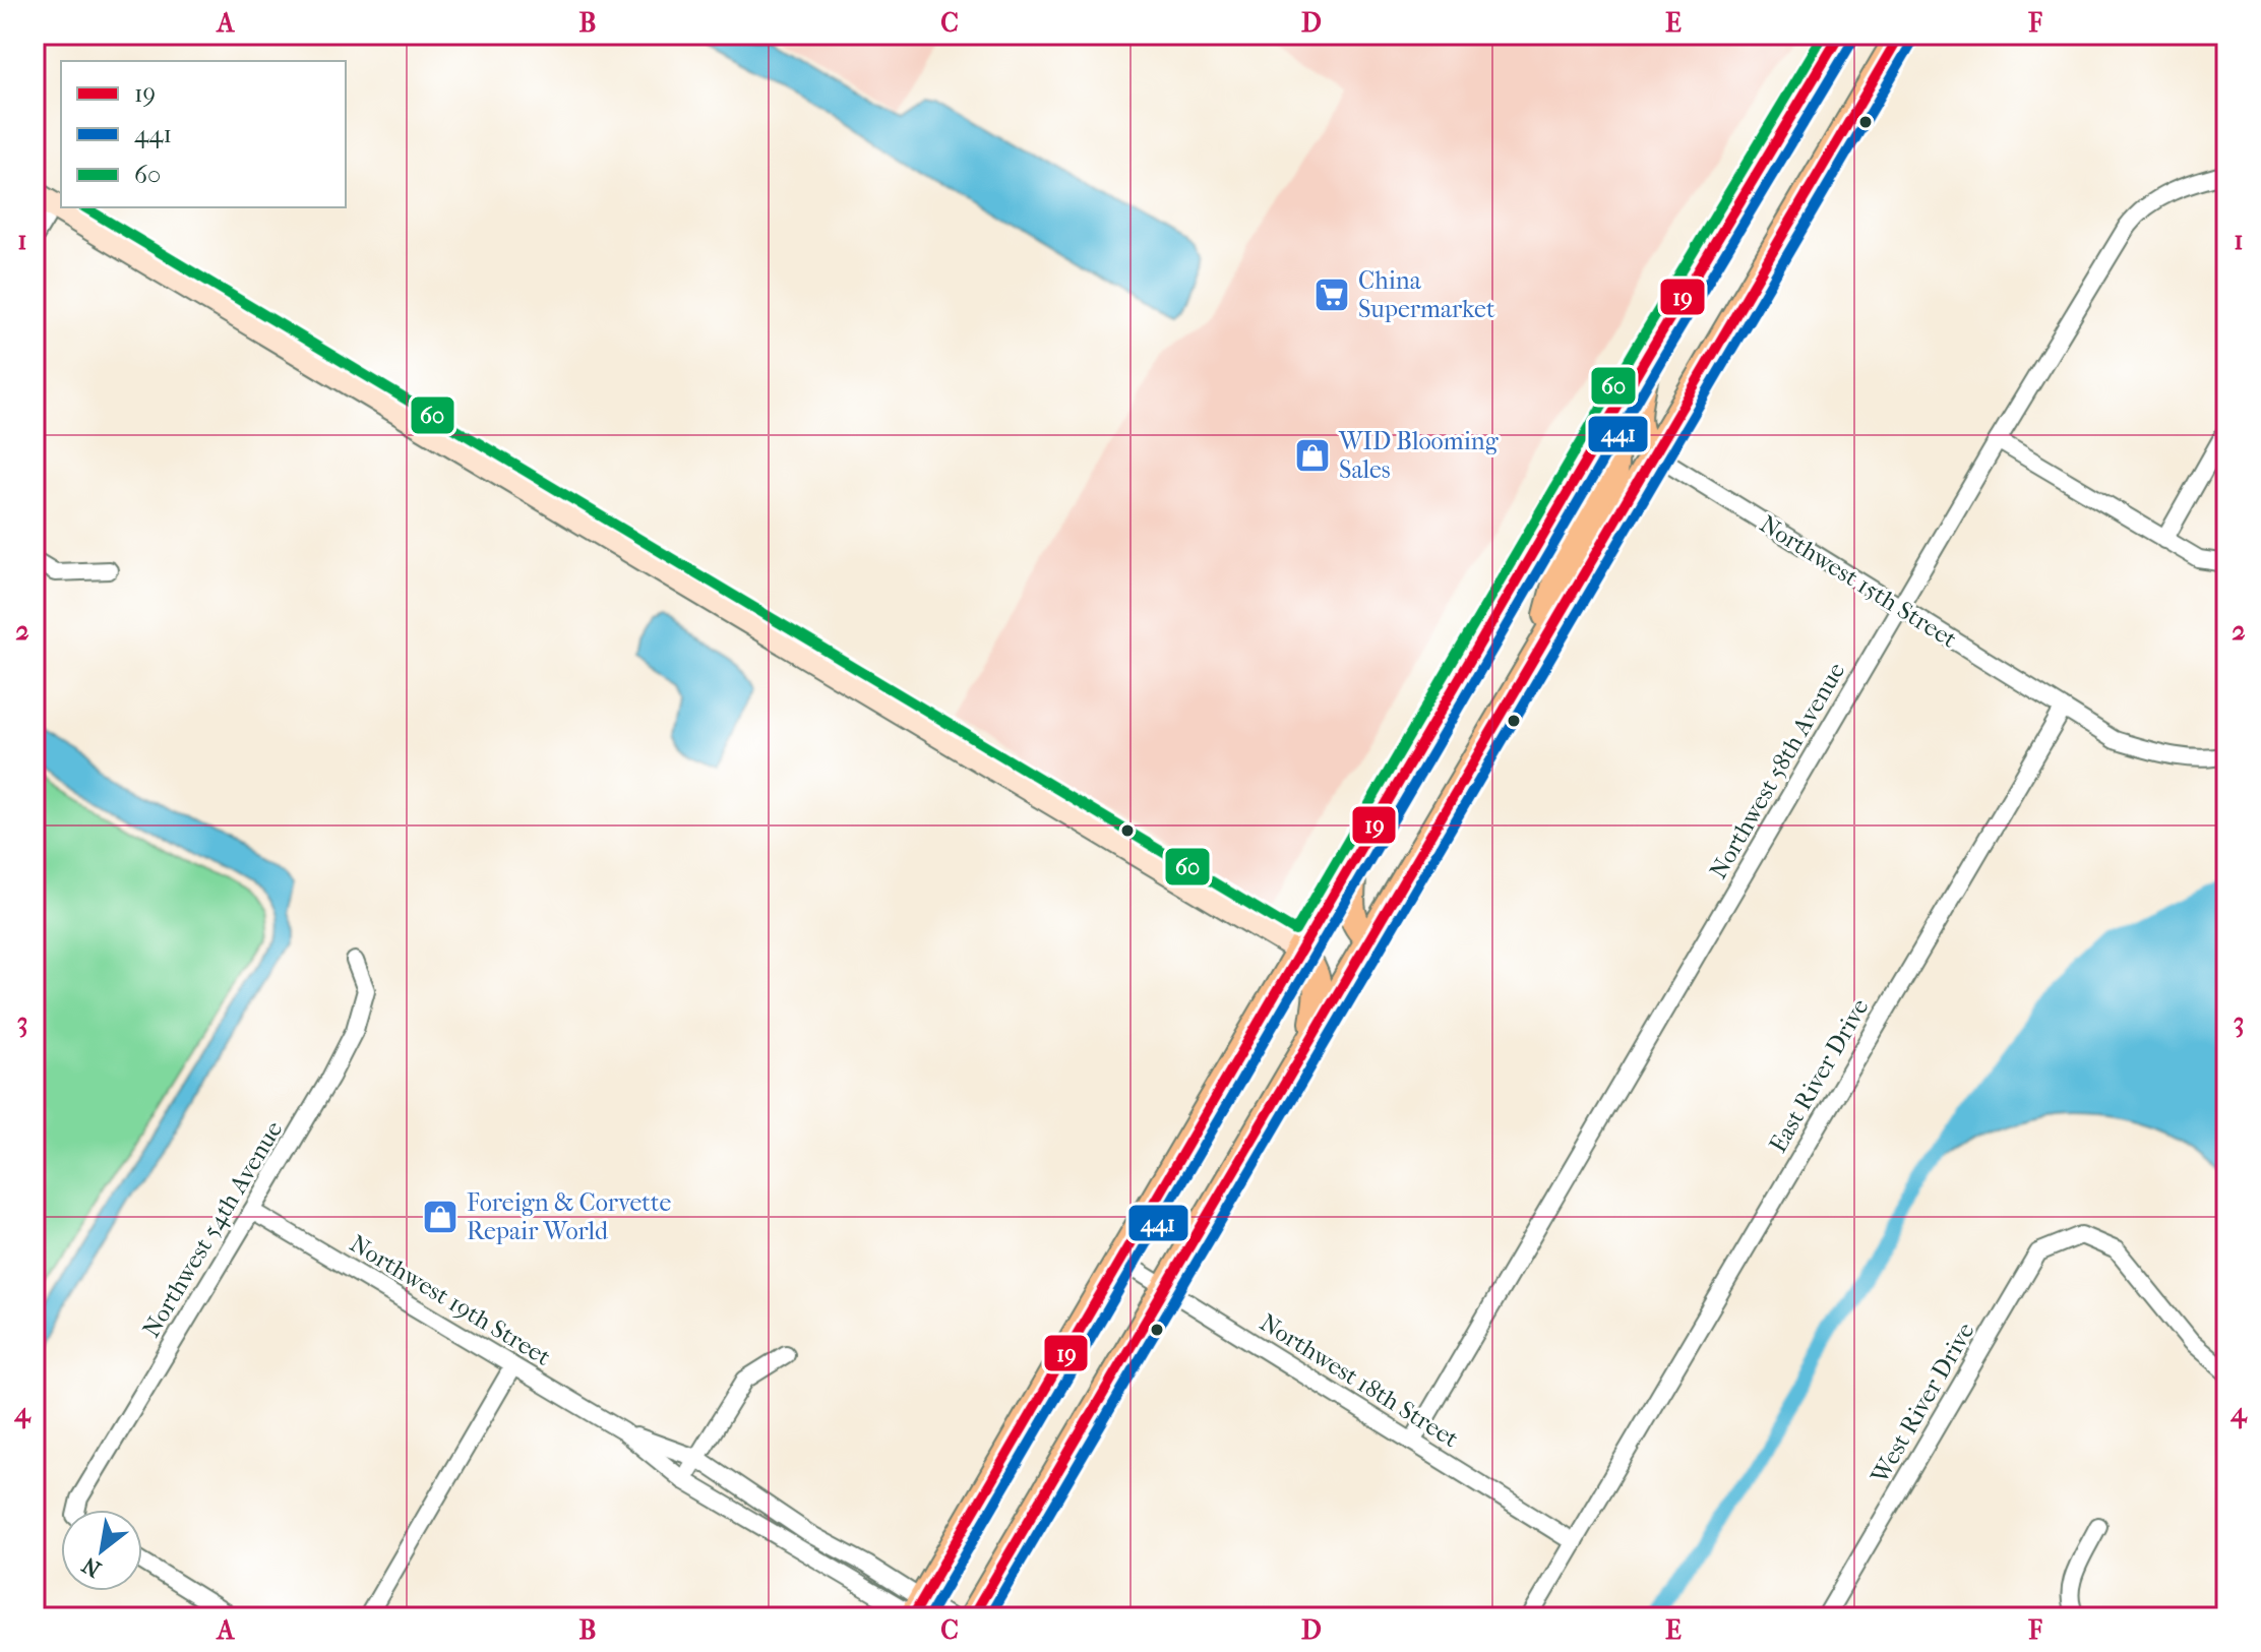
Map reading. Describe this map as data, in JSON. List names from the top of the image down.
{
  "streets": {
    "street": [
      "Northwest 15th Street",
      "Northwest 58th Avenue",
      "East River Drive",
      "Northwest 54th Avenue",
      "Northwest 19th Street",
      "Northwest 18th Street",
      "West River Drive"
    ]
  },
  "crossings": [
    ["Northwest 15th Street", "Northwest 58th Avenue"],
    ["Northwest 15th Street", "East River Drive"],
    ["Northwest 58th Avenue", "Northwest 18th Street"],
    ["East River Drive", "Northwest 18th Street"],
    ["Northwest 54th Avenue", "Northwest 19th Street"]
  ],
  "places": {
    "supermarket": ["China Supermarket"],
    "shop": ["WID Blooming Sales", "Foreign & Corvette Repair World"]
  },
  "lines": ["transit line 19", "transit line 60", "transit line 441"],
  "legend": ["19", "441", "60"],
  "north": "bottom left",
  "grid": {
    "columns": [
      "A",
      "B",
      "C",
      "D",
      "E",
      "F"
    ],
    "rows": [
      "1",
      "2",
      "3",
      "4"
    ]
  }
}
